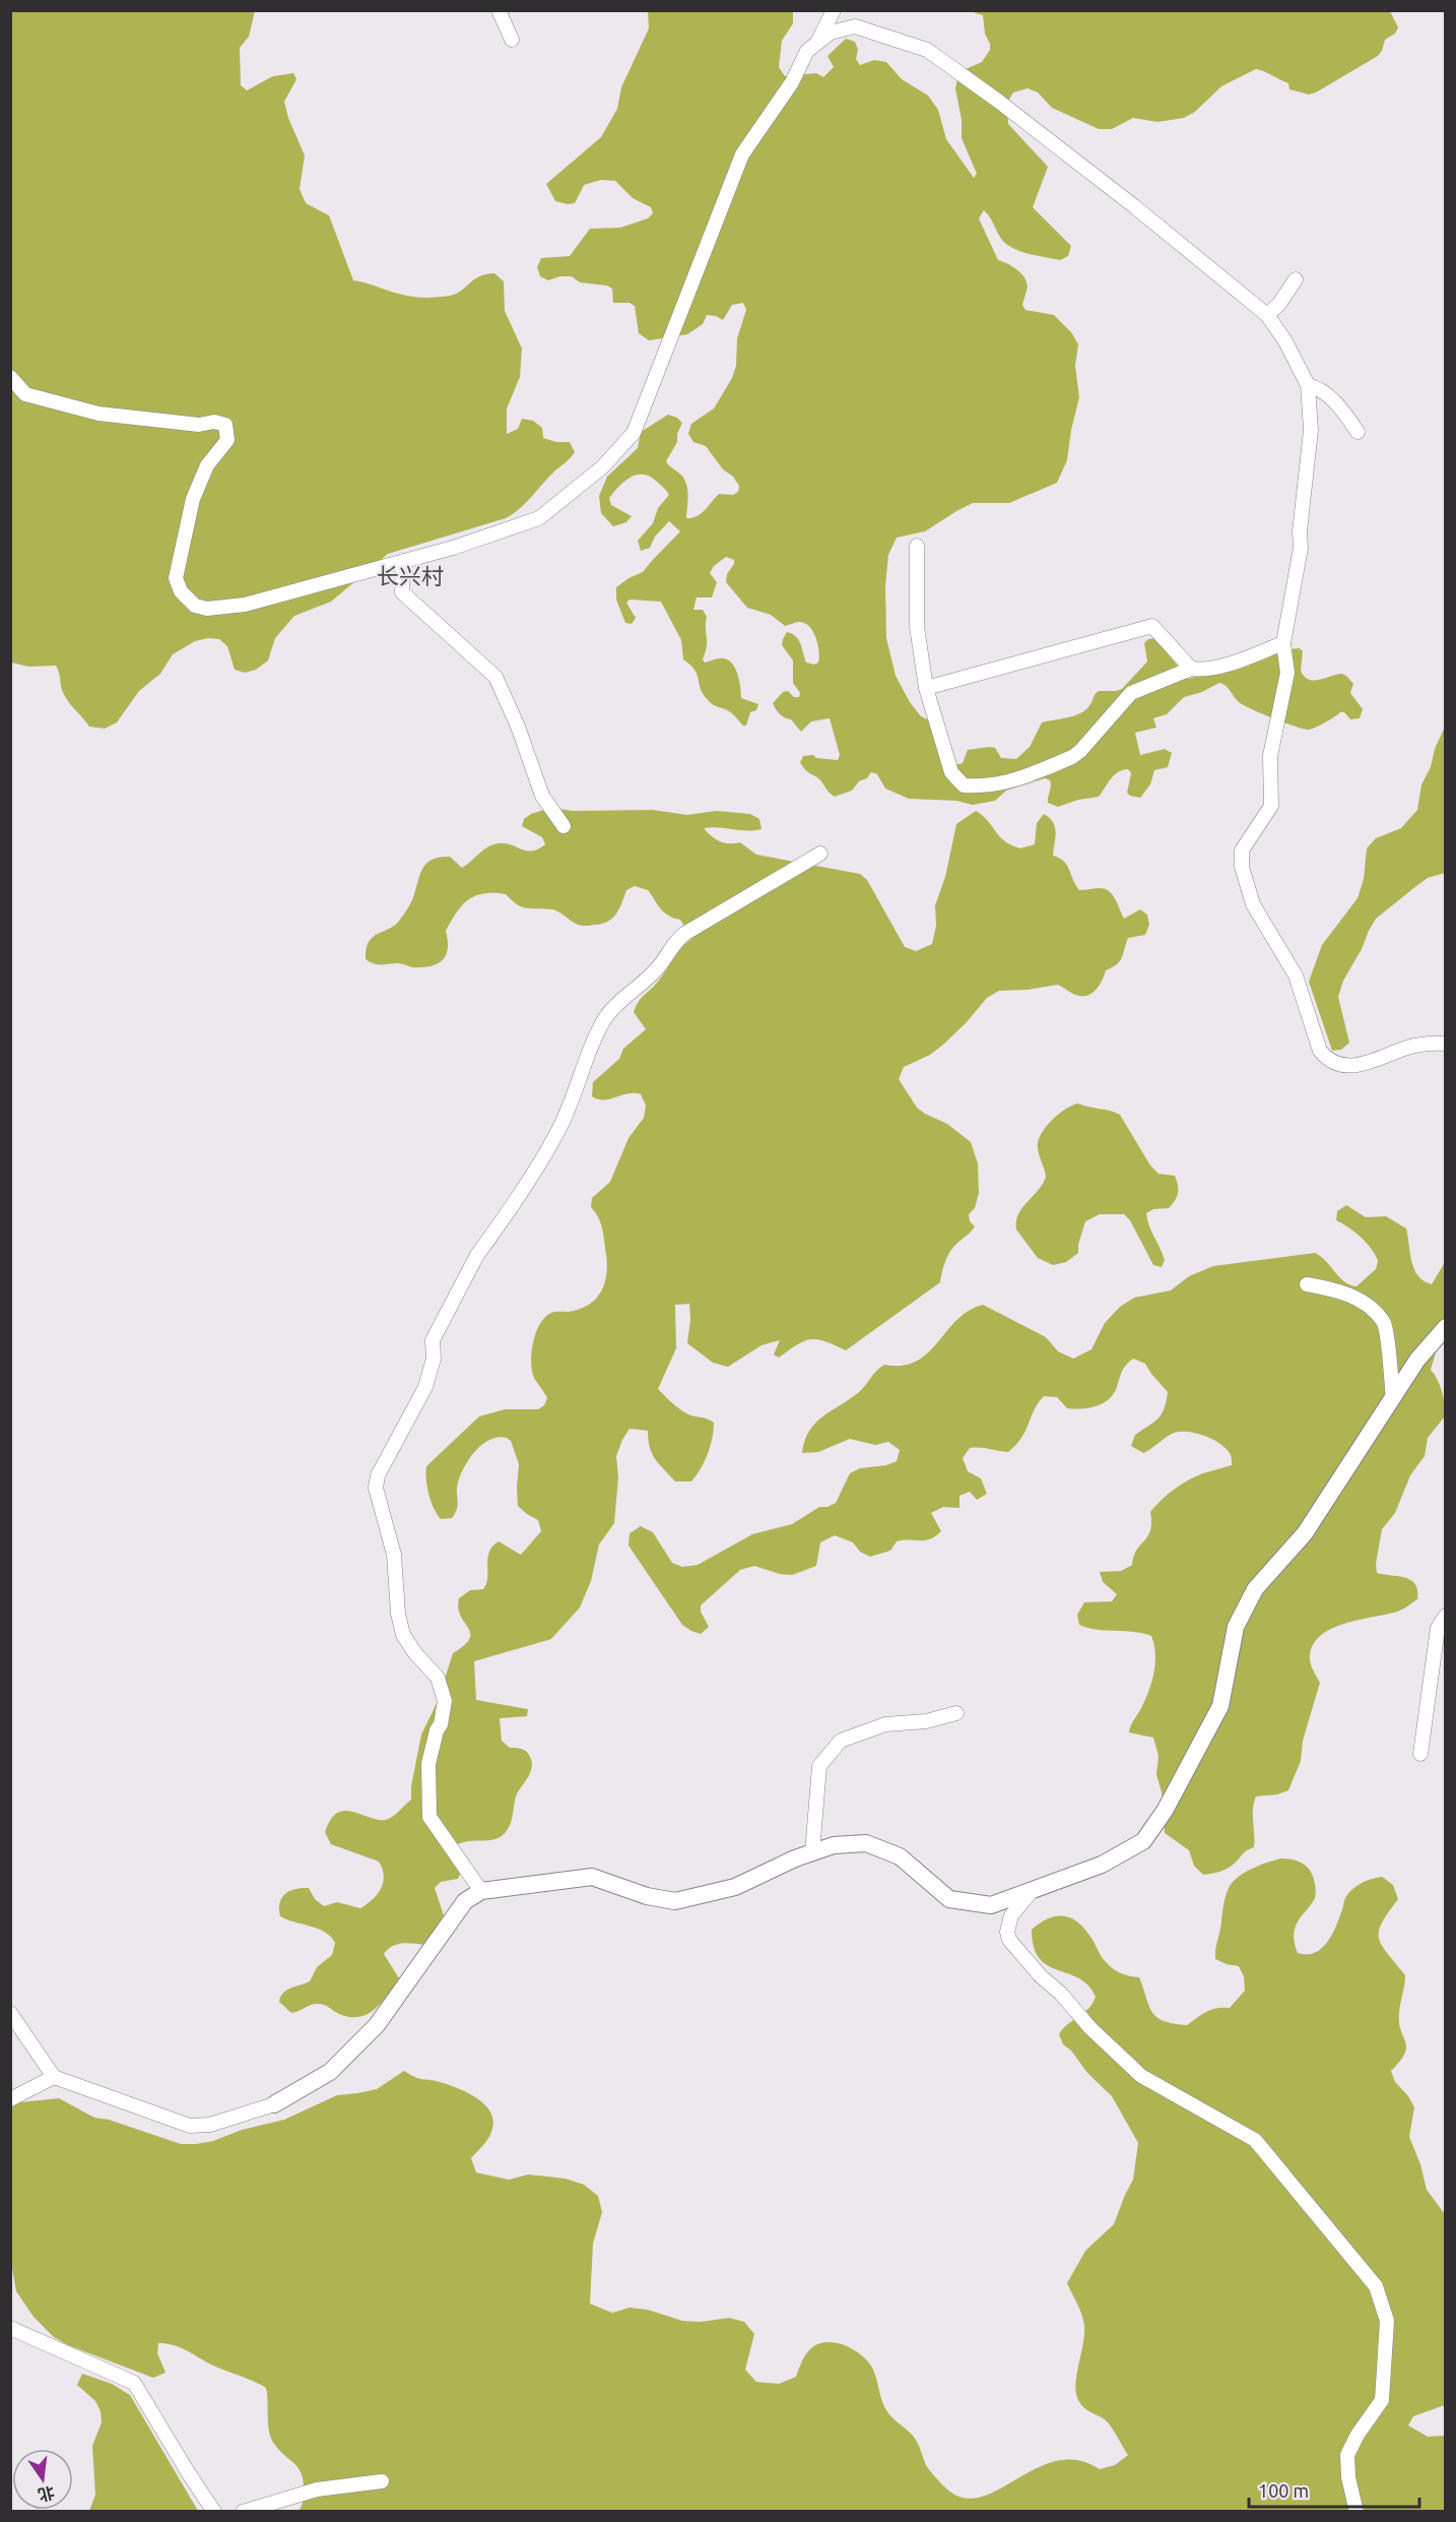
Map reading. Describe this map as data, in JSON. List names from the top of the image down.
{
  "districts": ["长兴村"],
  "scale_bar": "100 m",
  "north": "bottom"
}
